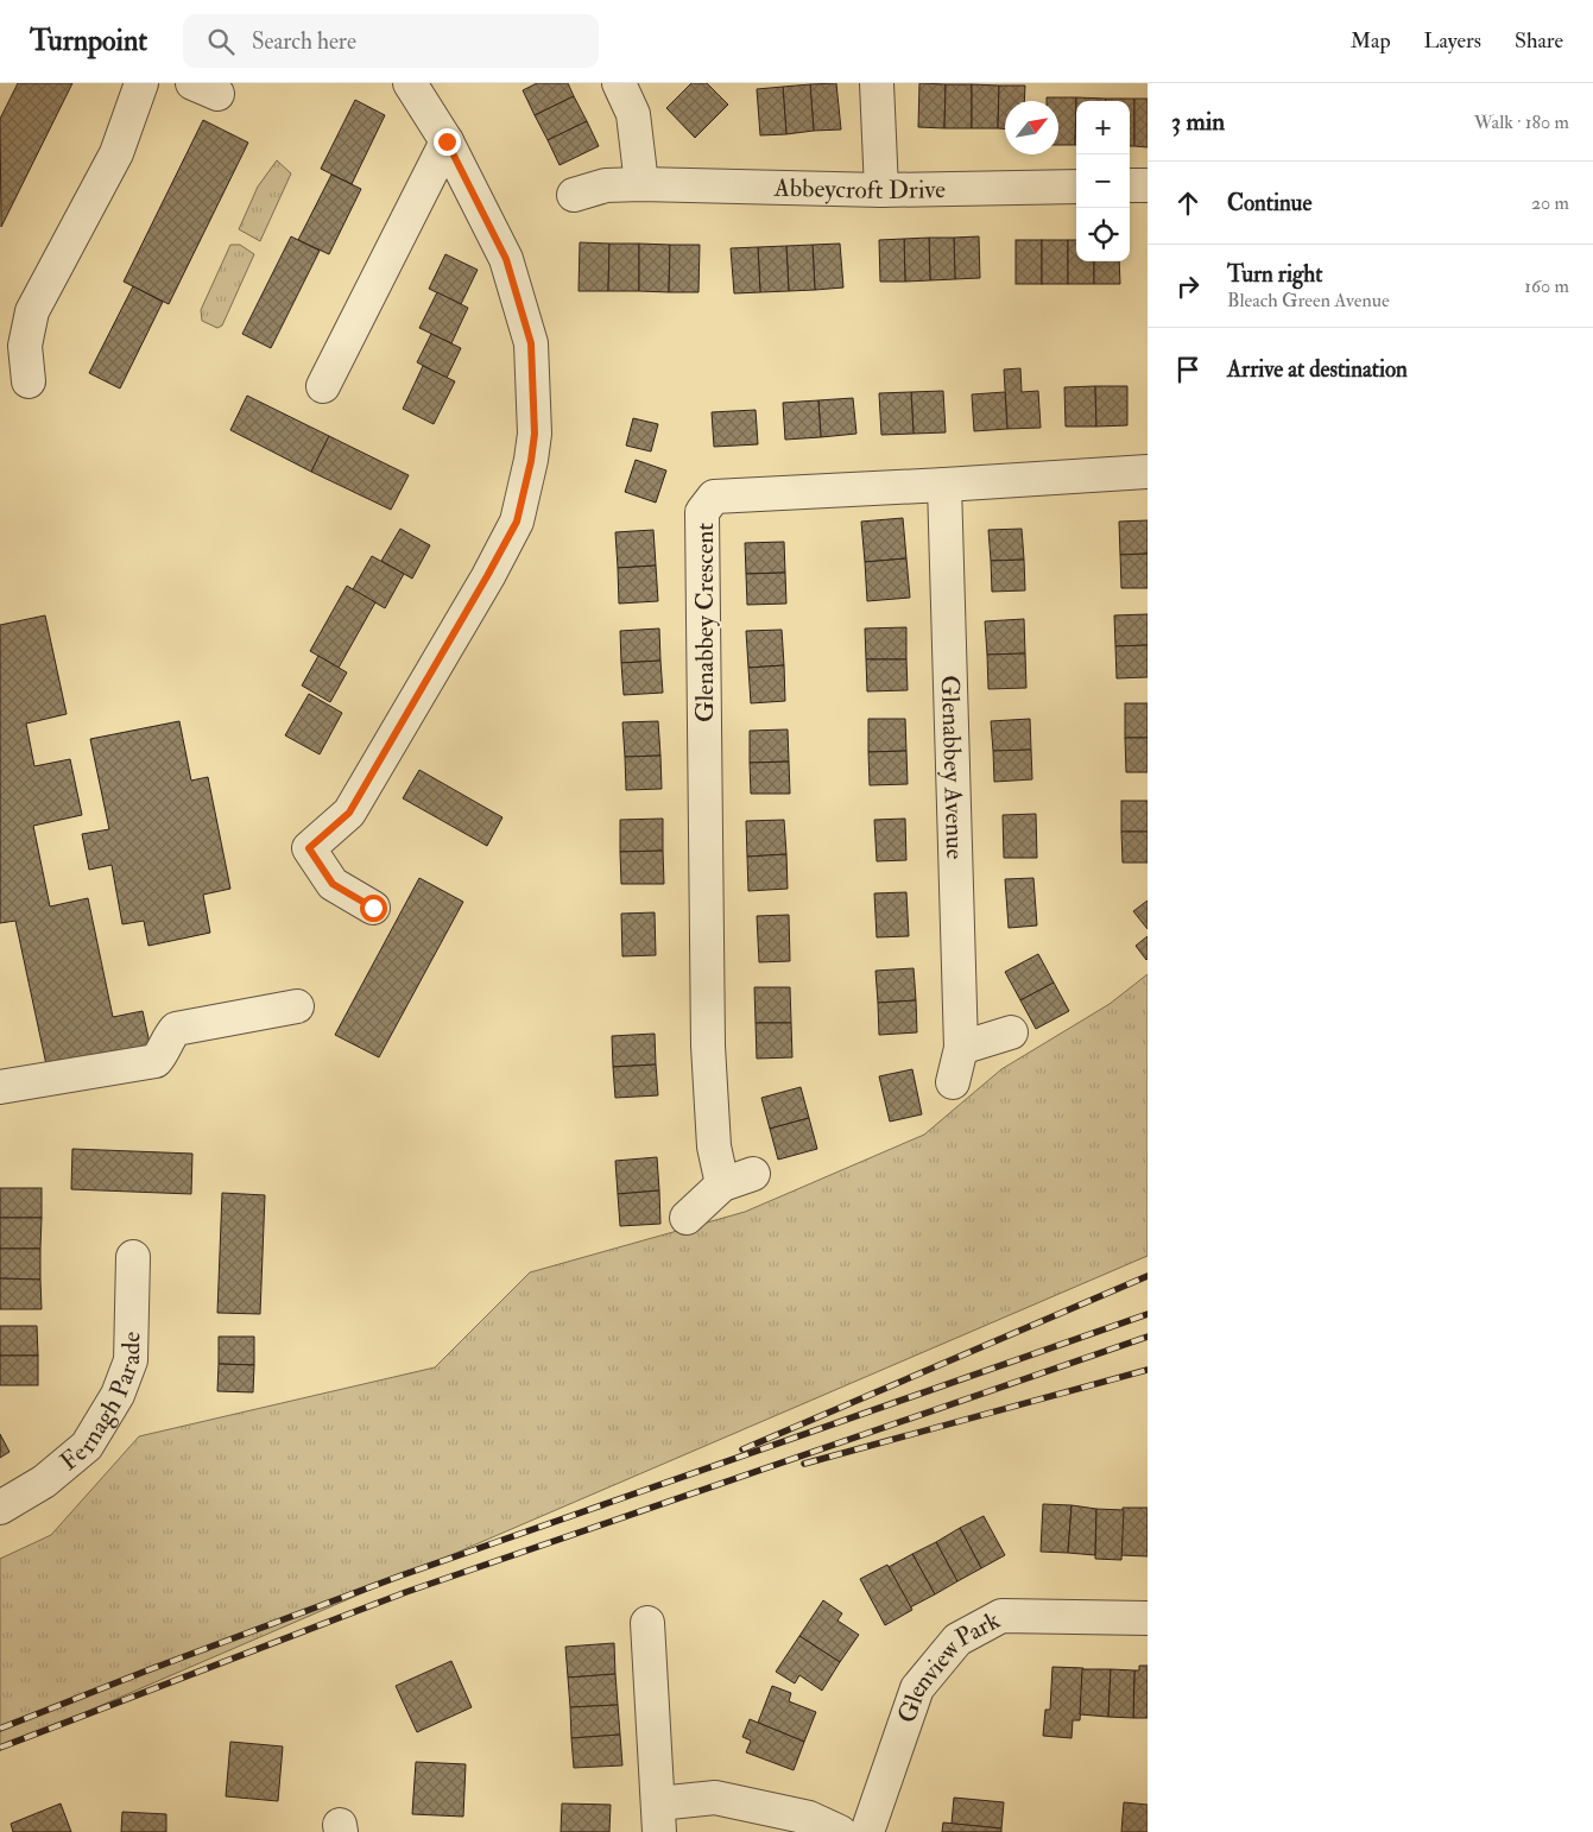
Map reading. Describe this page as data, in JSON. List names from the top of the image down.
{
  "streets": {
    "street": [
      "Abbeycroft Drive",
      "Glenabbey Crescent",
      "Glenabbey Avenue",
      "Fernagh Parade",
      "Glenview Park"
    ]
  },
  "crossings": [
    ["Glenabbey Crescent", "Glenabbey Avenue"]
  ],
  "north": "top right",
  "page": {
    "header": "Turnpoint",
    "search": "Search here",
    "nav": ["Map", "Layers", "Share"],
    "heading": ["3 min", "Walk · 180 m"],
    "map_buttons": ["+", "−"],
    "list": [
      ["Continue", "20 m"],
      ["Turn right", "Bleach Green Avenue", "160 m"],
      "Arrive at destination"
    ]
  }
}
